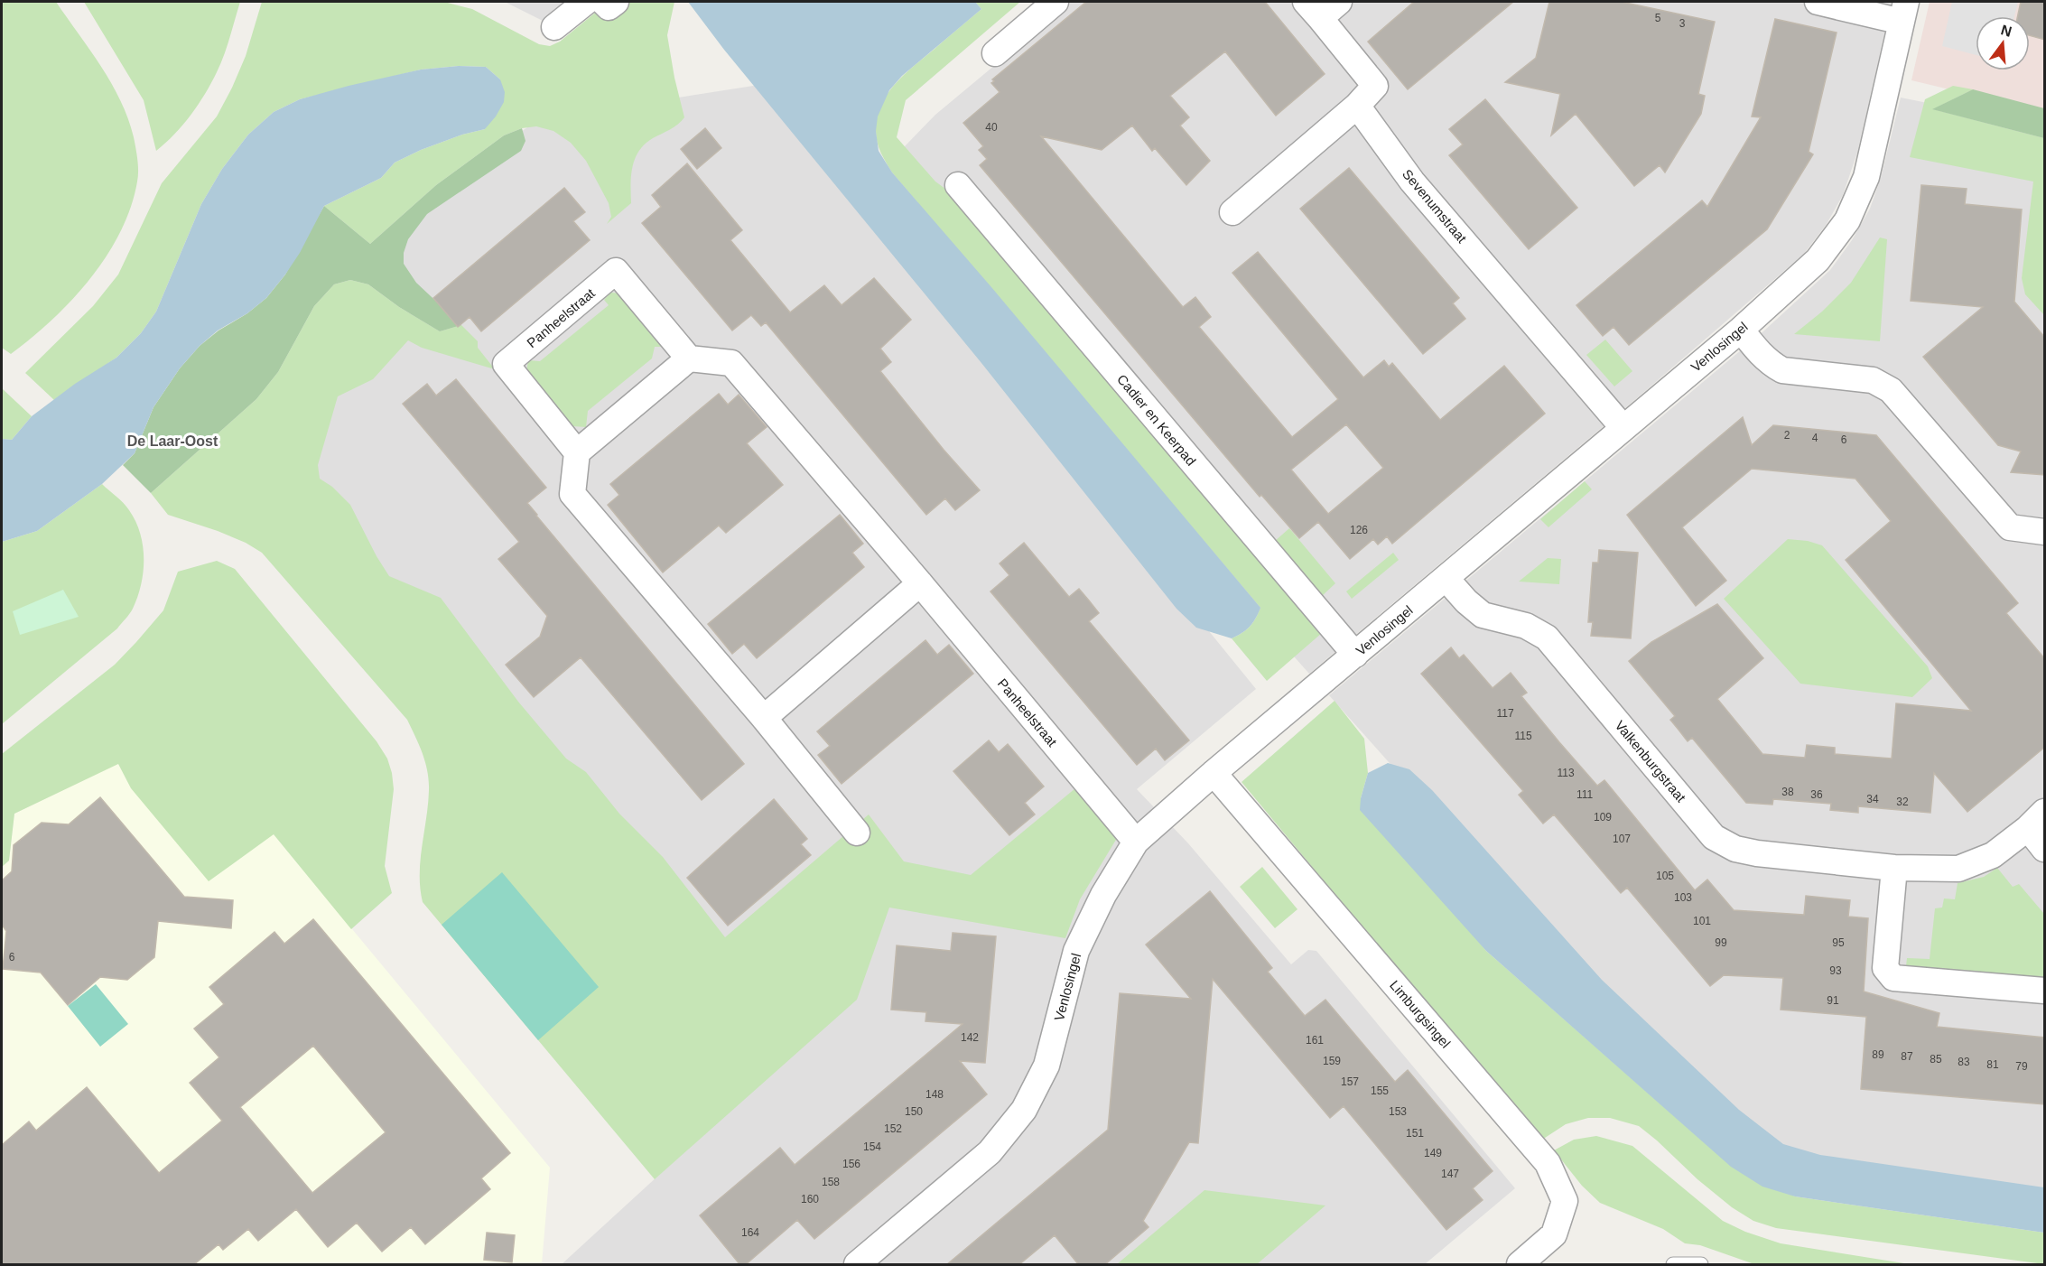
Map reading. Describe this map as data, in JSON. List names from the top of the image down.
{
  "streets": {
    "street": [
      "Sevenumstraat",
      "Panheelstraat",
      "Venlosingel",
      "Cadier en Keerpad",
      "Valkenburgstraat",
      "Limburgsingel"
    ]
  },
  "crossings": [
    ["Sevenumstraat", "Venlosingel"],
    ["Panheelstraat", "Venlosingel"],
    ["Venlosingel", "Cadier en Keerpad"],
    ["Venlosingel", "Valkenburgstraat"],
    ["Venlosingel", "Limburgsingel"]
  ],
  "districts": ["De Laar-Oost"],
  "house_numbers": [
    "5",
    "3",
    "40",
    "2",
    "4",
    "6",
    "126",
    "117",
    "115",
    "113",
    "38",
    "111",
    "36",
    "34",
    "32",
    "109",
    "107",
    "105",
    "103",
    "101",
    "99",
    "95",
    "6",
    "93",
    "91",
    "142",
    "161",
    "89",
    "87",
    "85",
    "159",
    "83",
    "81",
    "79",
    "157",
    "155",
    "148",
    "150",
    "153",
    "152",
    "151",
    "154",
    "149",
    "156",
    "147",
    "158",
    "160",
    "164"
  ],
  "north": "top"
}
